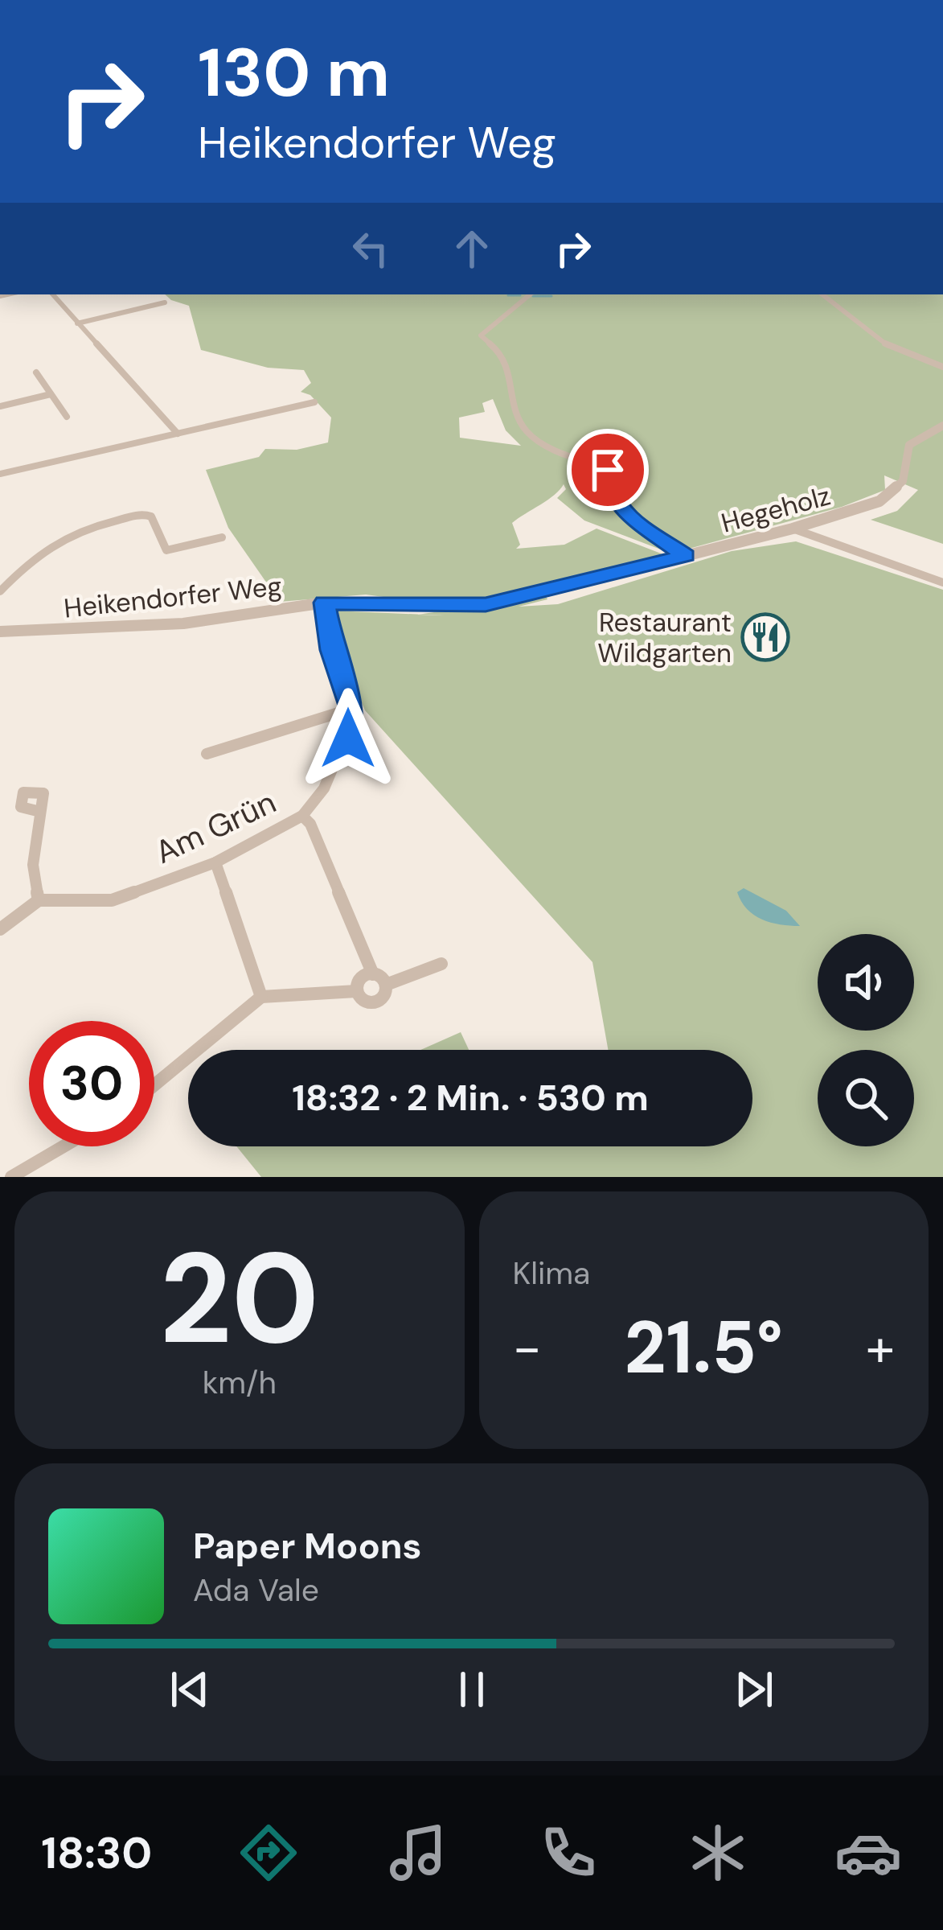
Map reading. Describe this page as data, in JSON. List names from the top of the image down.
{
  "streets": {
    "street": ["Hegeholz", "Heikendorfer Weg", "Am Grün"]
  },
  "crossings": [
    ["Hegeholz", "Heikendorfer Weg"]
  ],
  "places": {
    "restaurant": ["Restaurant Wildgarten"]
  },
  "page": {
    "turn": ["130 m", "Heikendorfer Weg"],
    "limit": "30",
    "trip": "18:32 · 2 Min. · 530 m",
    "tile": [
      ["20", "km/h"],
      "Klima"
    ],
    "heat": ["−", "21.5°", "+"],
    "song": ["Paper Moons", "Ada Vale"],
    "tabs": "18:30"
  }
}
